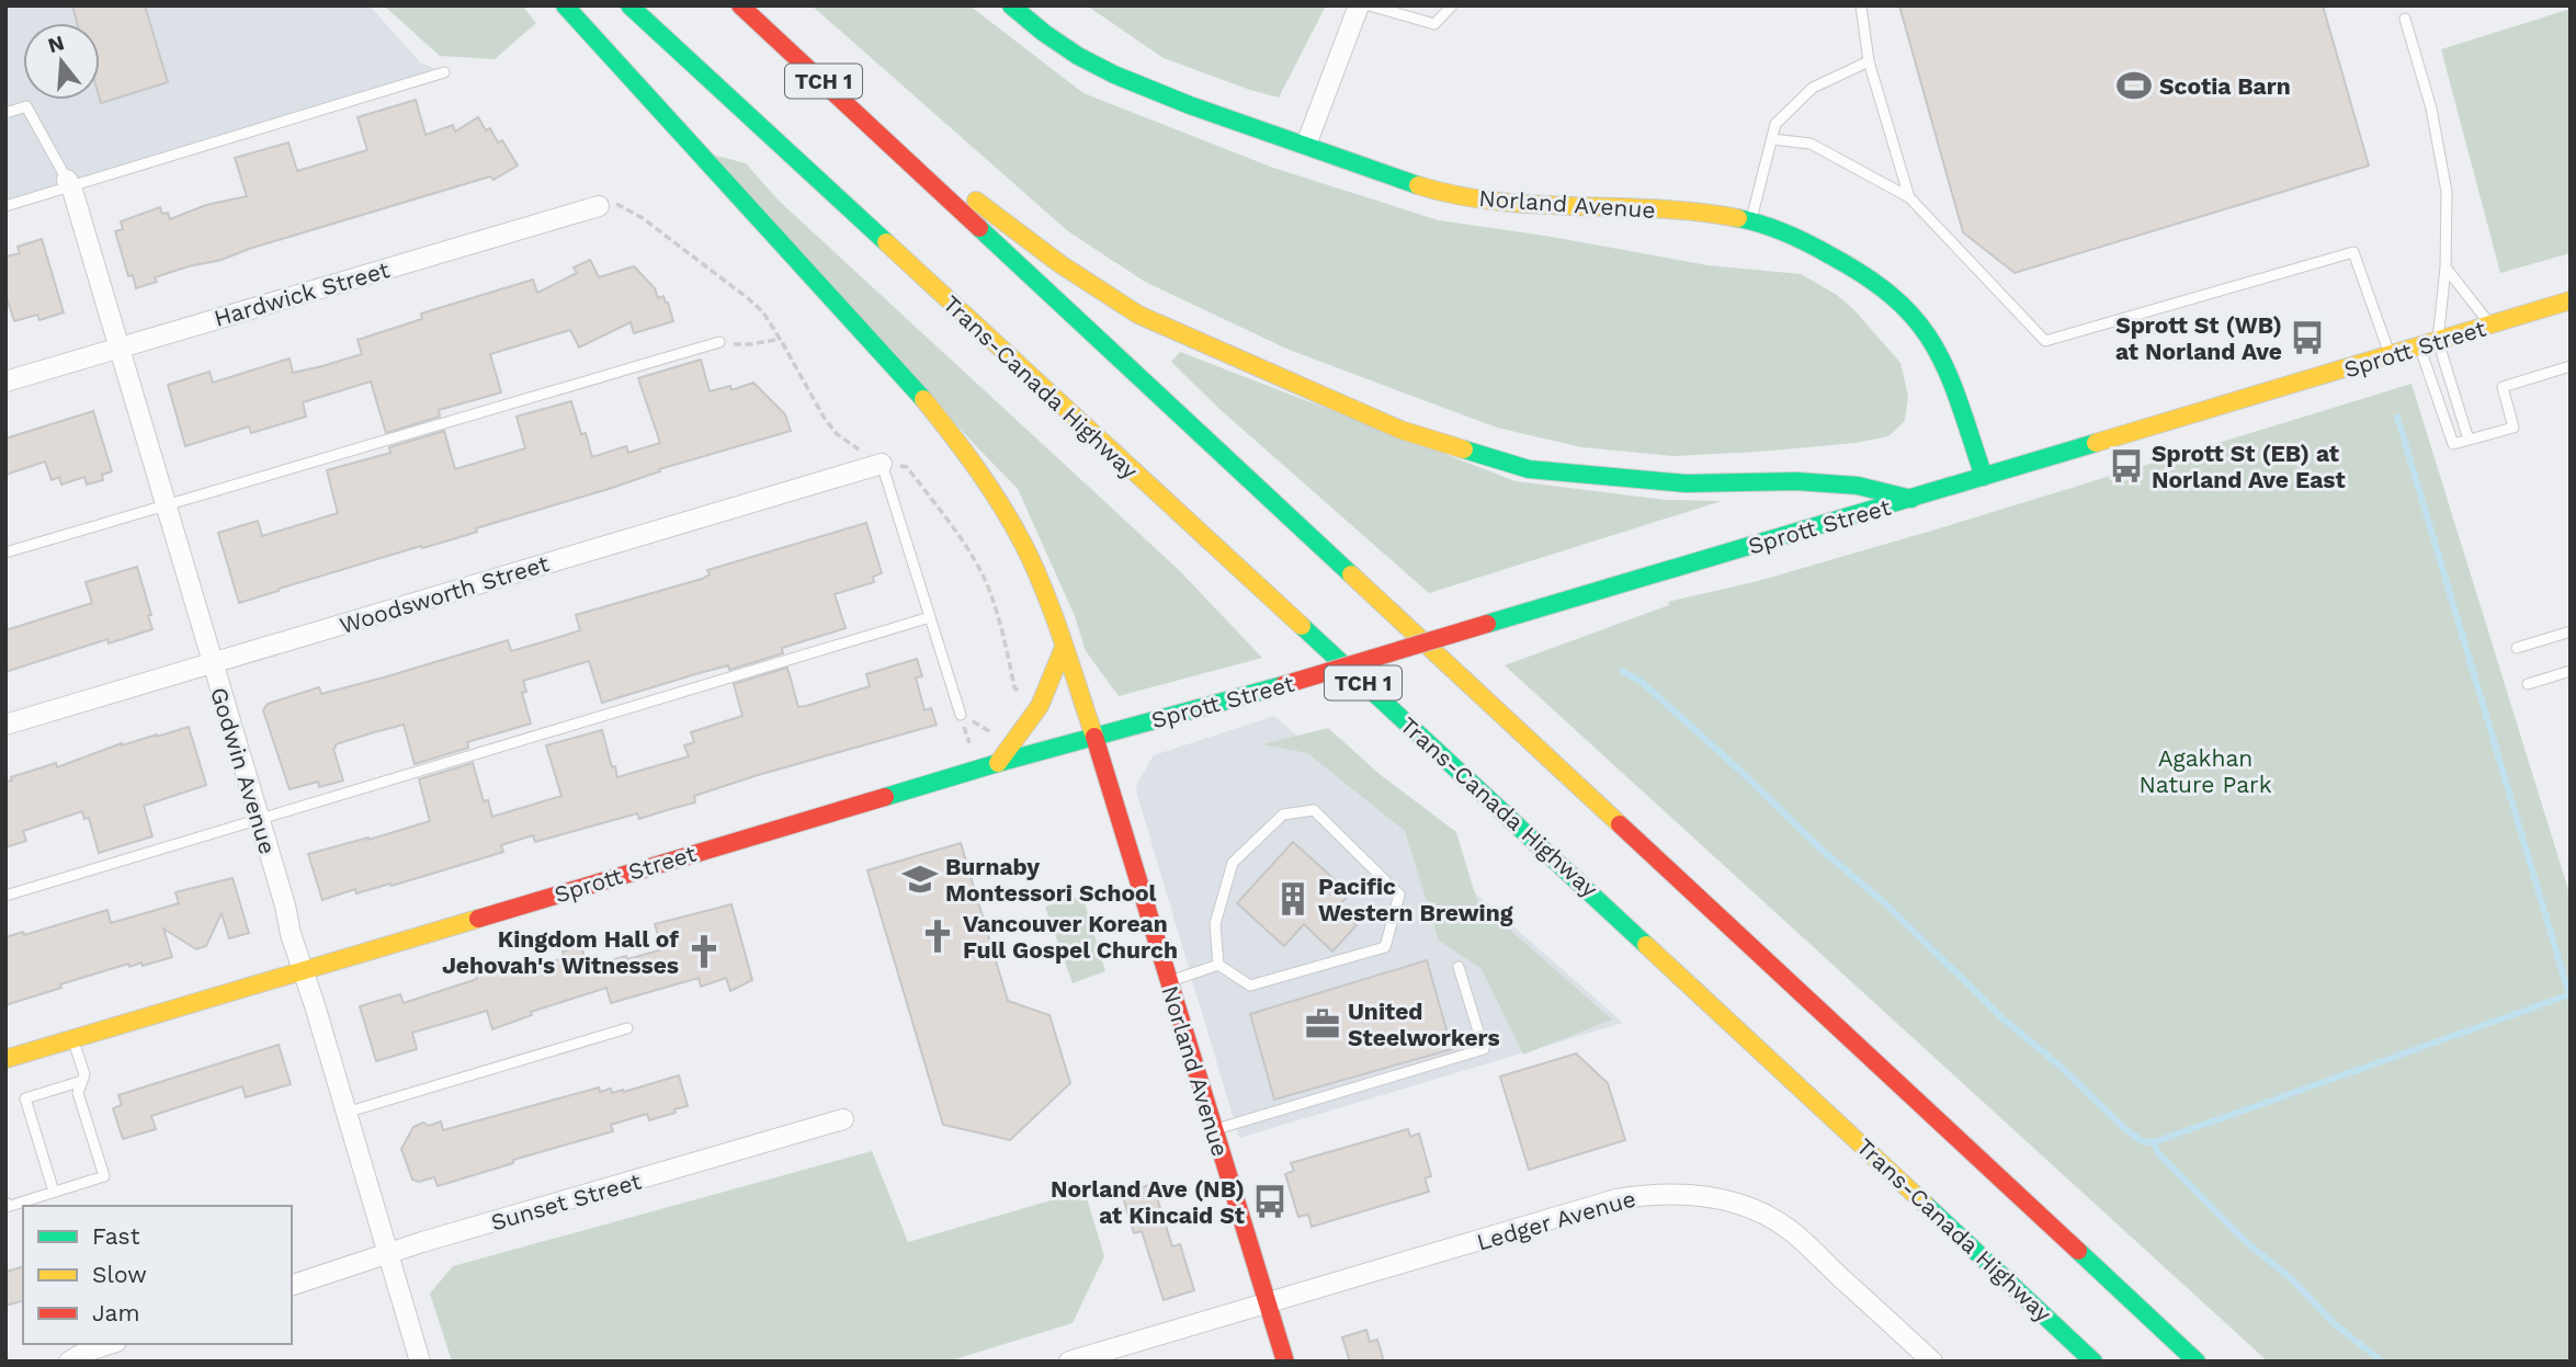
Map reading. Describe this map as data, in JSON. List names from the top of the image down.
{
  "streets": {
    "main road": [
      "TCH 1",
      "Norland Avenue",
      "Sprott Street",
      "Trans-Canada Highway"
    ],
    "street": [
      "Hardwick Street",
      "Woodsworth Street",
      "Godwin Avenue",
      "Sunset Street",
      "Ledger Avenue"
    ]
  },
  "crossings": [
    ["Norland Avenue", "Sprott Street"],
    ["Norland Avenue", "Ledger Avenue"],
    ["Hardwick Street", "Godwin Avenue"],
    ["Sprott Street", "Godwin Avenue"],
    ["Woodsworth Street", "Godwin Avenue"],
    ["Godwin Avenue", "Sunset Street"]
  ],
  "parks": ["Agakhan Nature Park"],
  "places": {
    "sports": ["Scotia Barn"],
    "bus stop": ["Sprott St (WB) at Norland Ave", "Sprott St (EB) at Norland Ave East", "Norland Ave (NB) at Kincaid St"],
    "school or university": ["Burnaby Montessori School"],
    "building": ["Pacific Western Brewing"],
    "church": ["Vancouver Korean Full Gospel Church", "Kingdom Hall of Jehovah's Witnesses"],
    "office": ["United Steelworkers"]
  },
  "legend": ["Fast", "Slow", "Jam"],
  "north": "top"
}
